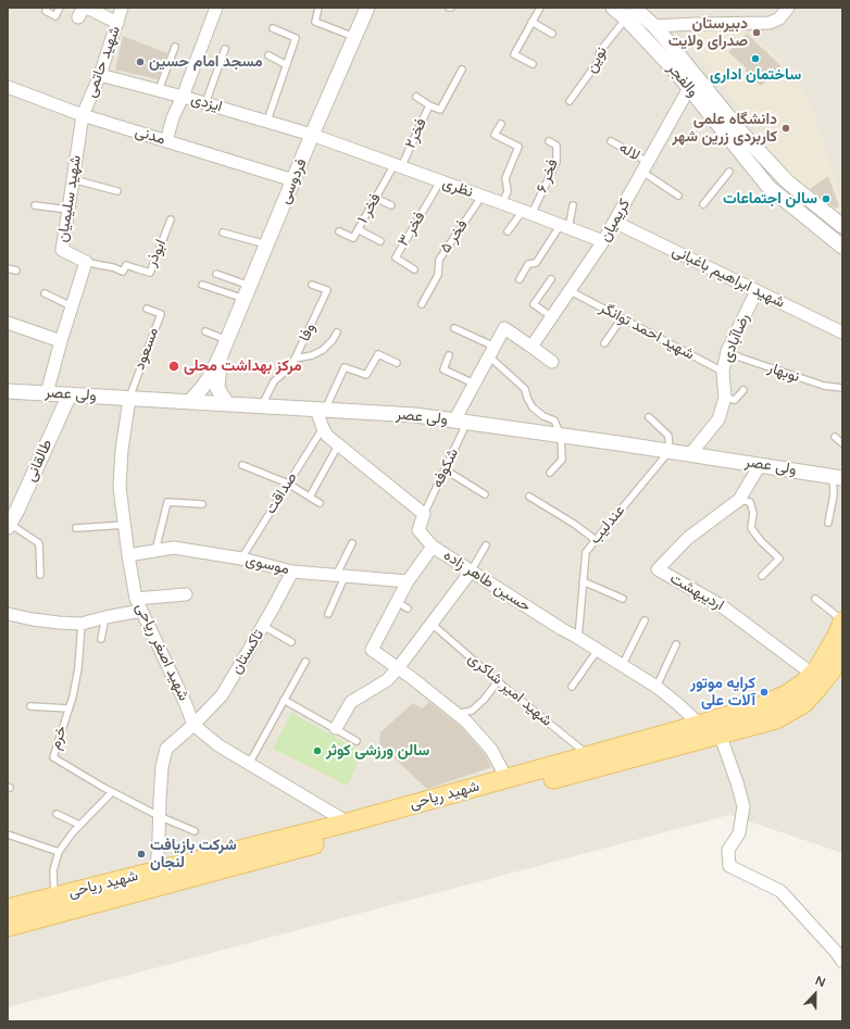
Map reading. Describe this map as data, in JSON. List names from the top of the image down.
{
  "streets": {
    "main road": ["شهید ریاحی"],
    "street": [
      "شهید حاتمی",
      "والفجر",
      "ایزدی",
      "مدنی",
      "فردوسی",
      "نظری",
      "شهید سلیمیان",
      "کریمیان",
      "شهید ابراهیم باغبانی",
      "رضاآبادی",
      "ولی عصر",
      "طالقانی",
      "موسوی",
      "حسین طاهر زاده",
      "اردیبهشت",
      "شهید اصغر ریاحی",
      "تاکستان"
    ],
    "lane": [
      "نوین",
      "فخر۲",
      "لاله",
      "فخر ۶",
      "فخر ۱",
      "فخر ۳",
      "فخر ۵",
      "ابوذر",
      "شهید احمد توانگر",
      "وفا",
      "مسعود",
      "نوبهار",
      "شکوفه",
      "صداقت",
      "عندلیب",
      "شهید امیر شاکری",
      "خرم"
    ]
  },
  "crossings": [
    ["نوین", "والفجر"],
    ["شهید حاتمی", "ایزدی"],
    ["شهید حاتمی", "مدنی"],
    ["شهید حاتمی", "شهید سلیمیان"],
    ["والفجر", "کریمیان"],
    ["ایزدی", "فردوسی"],
    ["ایزدی", "نظری"],
    ["فخر۲", "نظری"],
    ["فخر۲", "فخر ۱"],
    ["مدنی", "فردوسی"],
    ["مدنی", "شهید سلیمیان"],
    ["لاله", "کریمیان"],
    ["فخر ۶", "نظری"],
    ["فردوسی", "نظری"],
    ["فردوسی", "ولی عصر"],
    ["نظری", "فخر ۱"],
    ["نظری", "کریمیان"],
    ["نظری", "فخر ۳"],
    ["نظری", "فخر ۵"],
    ["شهید سلیمیان", "ابوذر"],
    ["شهید سلیمیان", "ولی عصر"],
    ["کریمیان", "شهید ابراهیم باغبانی"],
    ["کریمیان", "شهید احمد توانگر"],
    ["شهید ابراهیم باغبانی", "رضاآبادی"],
    ["شهید احمد توانگر", "رضاآبادی"],
    ["وفا", "ولی عصر"],
    ["رضاآبادی", "نوبهار"],
    ["رضاآبادی", "ولی عصر"],
    ["مسعود", "ولی عصر"],
    ["مسعود", "شهید اصغر ریاحی"],
    ["ولی عصر", "طالقانی"],
    ["ولی عصر", "شکوفه"],
    ["ولی عصر", "عندلیب"],
    ["ولی عصر", "اردیبهشت"],
    ["ولی عصر", "شهید اصغر ریاحی"],
    ["شکوفه", "حسین طاهر زاده"],
    ["صداقت", "موسوی"],
    ["عندلیب", "حسین طاهر زاده"],
    ["موسوی", "شهید اصغر ریاحی"],
    ["موسوی", "تاکستان"],
    ["حسین طاهر زاده", "شهید ریاحی"],
    ["اردیبهشت", "شهید ریاحی"],
    ["شهید اصغر ریاحی", "تاکستان"],
    ["شهید اصغر ریاحی", "شهید ریاحی"],
    ["تاکستان", "خرم"],
    ["تاکستان", "شهید ریاحی"],
    ["شهید امیر شاکری", "شهید ریاحی"]
  ],
  "places": [
    "دبیرستان صدرای ولایت",
    "ساختمان اداری",
    "مسجد امام حسین",
    "دانشگاه علمی کاربردی زرین شهر",
    "سالن اجتماعات",
    "مرکز بهداشت محلی",
    "کرایه موتور آلات علی",
    "سالن ورزشی کوثر",
    "شرکت بازیافت لنجان"
  ],
  "north": "top"
}
